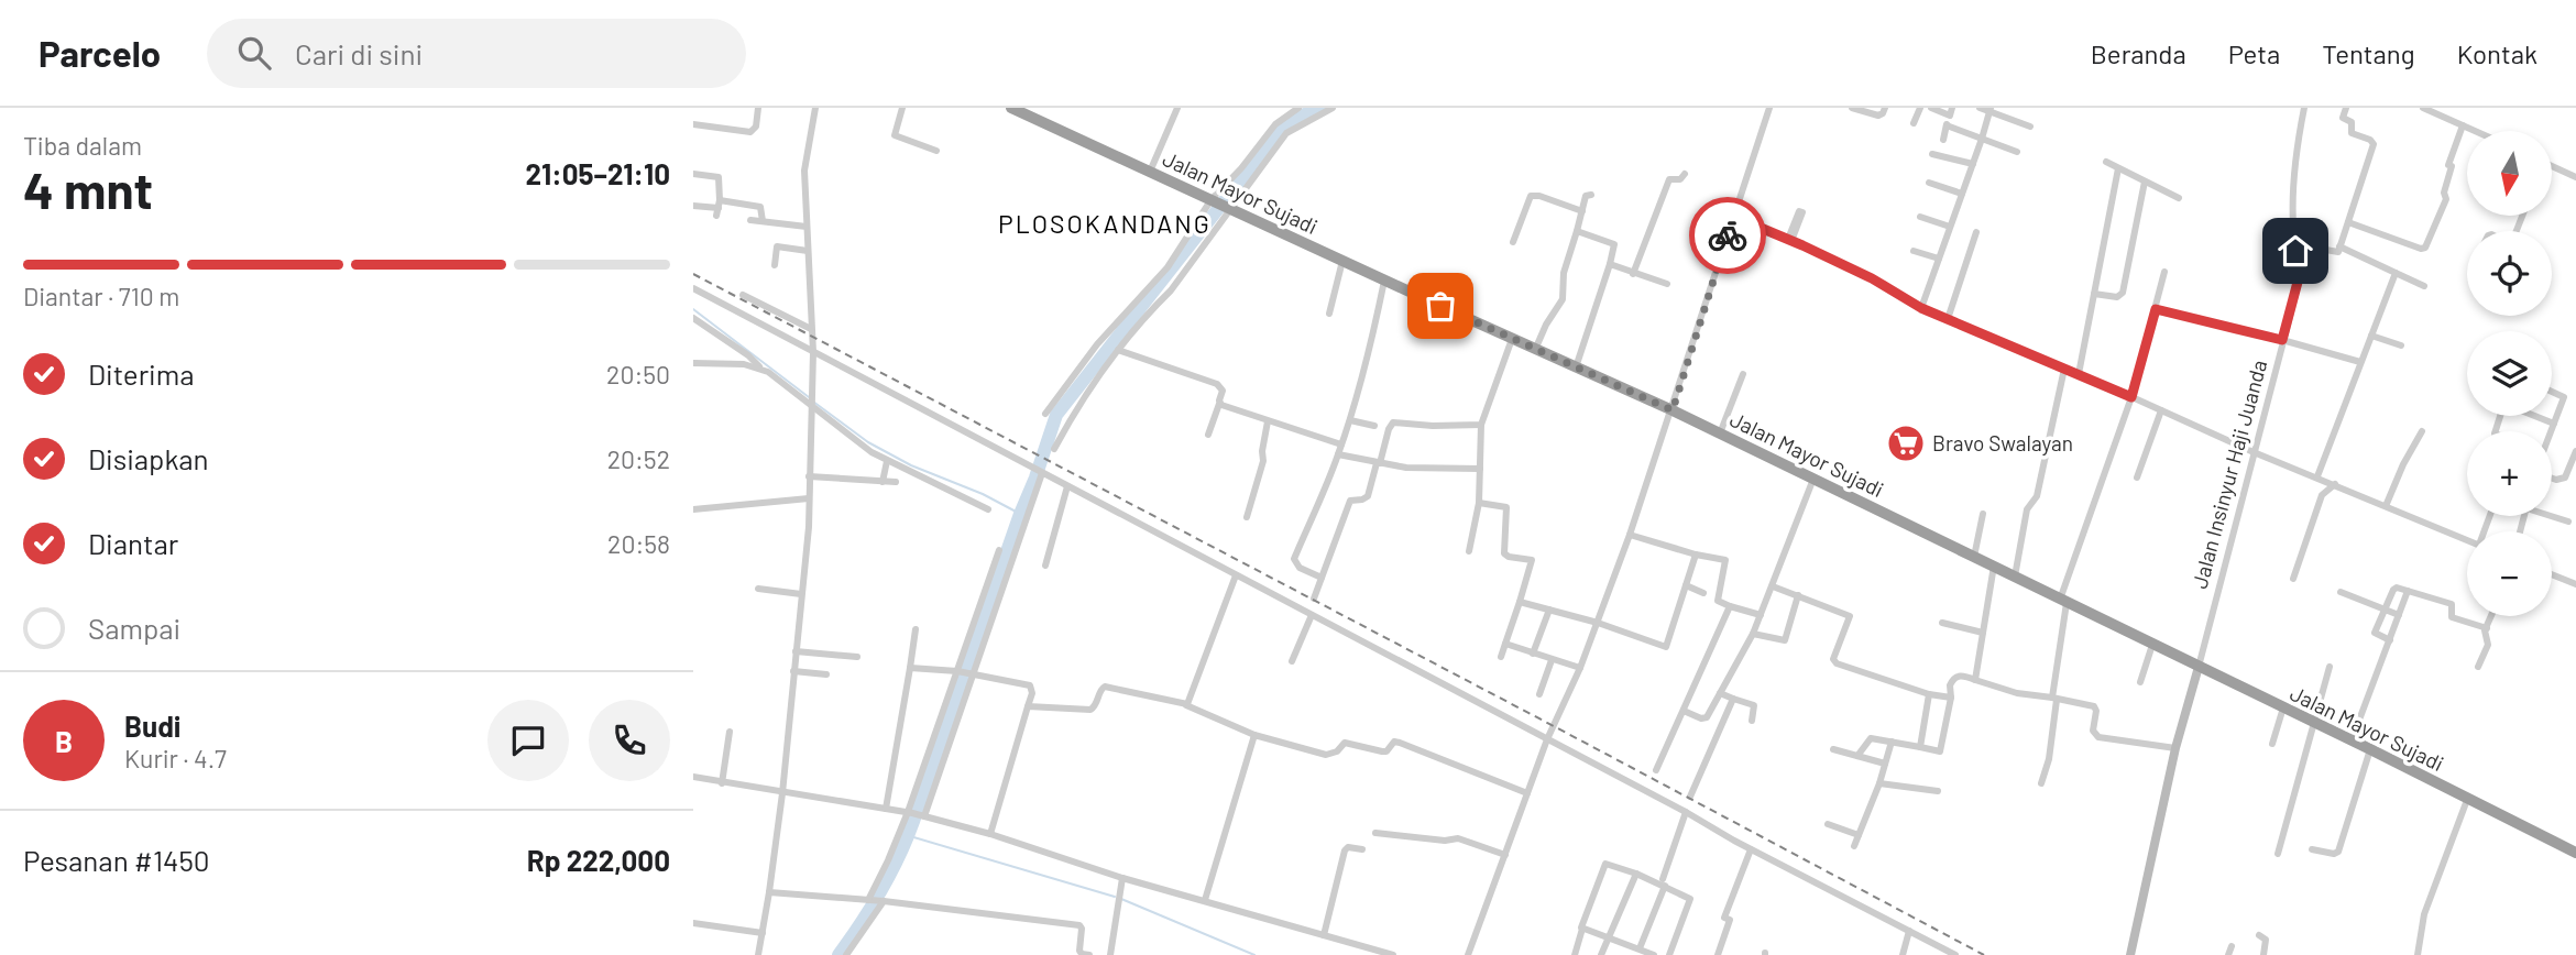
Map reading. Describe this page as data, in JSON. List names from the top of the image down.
{
  "streets": {
    "highway": ["Jalan Mayor Sujadi"],
    "street": ["Jalan Insinyur Haji Juanda"]
  },
  "crossings": [
    ["Jalan Mayor Sujadi", "Jalan Insinyur Haji Juanda"]
  ],
  "districts": ["PLOSOKANDANG"],
  "places": {
    "supermarket": ["Bravo Swalayan"]
  },
  "north": "bottom",
  "page": {
    "header": "Parcelo",
    "search": "Cari di sini",
    "nav": [
      "Beranda",
      "Peta",
      "Tentang",
      "Kontak"
    ],
    "heading": ["4 mnt", "Tiba dalam", "21:05–21:10"],
    "panel": [
      "Budi",
      "Kurir · 4.7",
      "Pesanan #1450",
      "Rp 222,000"
    ],
    "map_buttons": ["+", "−"],
    "bar": "Diantar · 710 m",
    "list": [
      ["Diterima", "20:50"],
      ["Disiapkan", "20:52"],
      ["Diantar", "20:58"],
      "Sampai"
    ],
    "round": "B"
  }
}
